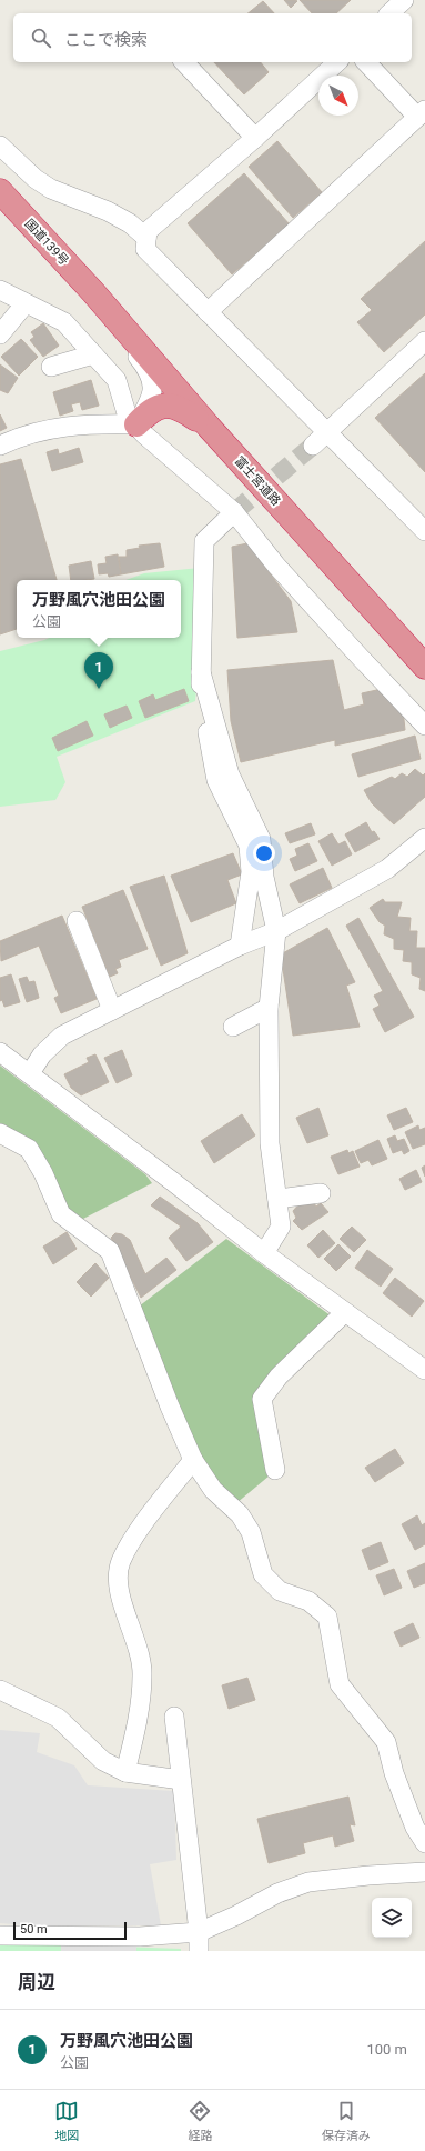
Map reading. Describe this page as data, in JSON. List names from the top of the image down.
{
  "streets": {
    "highway": ["国道139号", "富士宮道路"]
  },
  "crossings": [
    ["国道139号", "富士宮道路"]
  ],
  "scale_bar": "50 m",
  "north": "bottom right",
  "page": {
    "search": "ここで検索",
    "popup": ["万野風穴池田公園", "公園"],
    "pins": "1",
    "scale": "50 m",
    "heading": "周辺",
    "list": [
      {
        "mark": "1",
        "name": "万野風穴池田公園",
        "note": "公園",
        "value": "100 m"
      }
    ],
    "nav": ["地図", "経路", "保存済み"]
  }
}
